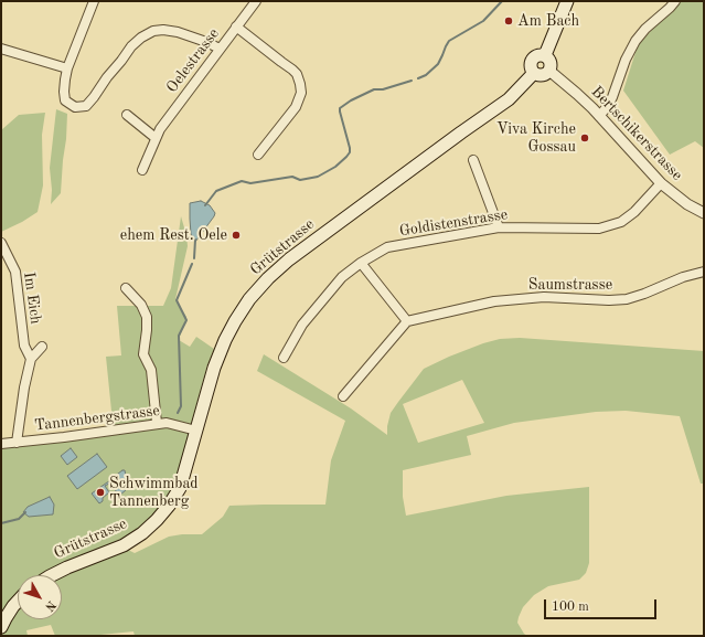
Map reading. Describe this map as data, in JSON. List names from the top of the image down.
{
  "streets": {
    "main road": ["Grütstrasse"],
    "street": [
      "Oelestrasse",
      "Bertschikerstrasse",
      "Goldistenstrasse",
      "Saumstrasse",
      "Im Eich",
      "Tannenbergstrasse"
    ]
  },
  "crossings": [
    ["Bertschikerstrasse", "Goldistenstrasse"],
    ["Bertschikerstrasse", "Grütstrasse"],
    ["Grütstrasse", "Tannenbergstrasse"],
    ["Im Eich", "Tannenbergstrasse"]
  ],
  "places": [
    "Am Bach",
    "Viva Kirche Gossau",
    "ehem Rest. Oele",
    "Schwimmbad Tannenberg"
  ],
  "scale_bar": "100 m",
  "north": "bottom right"
}
